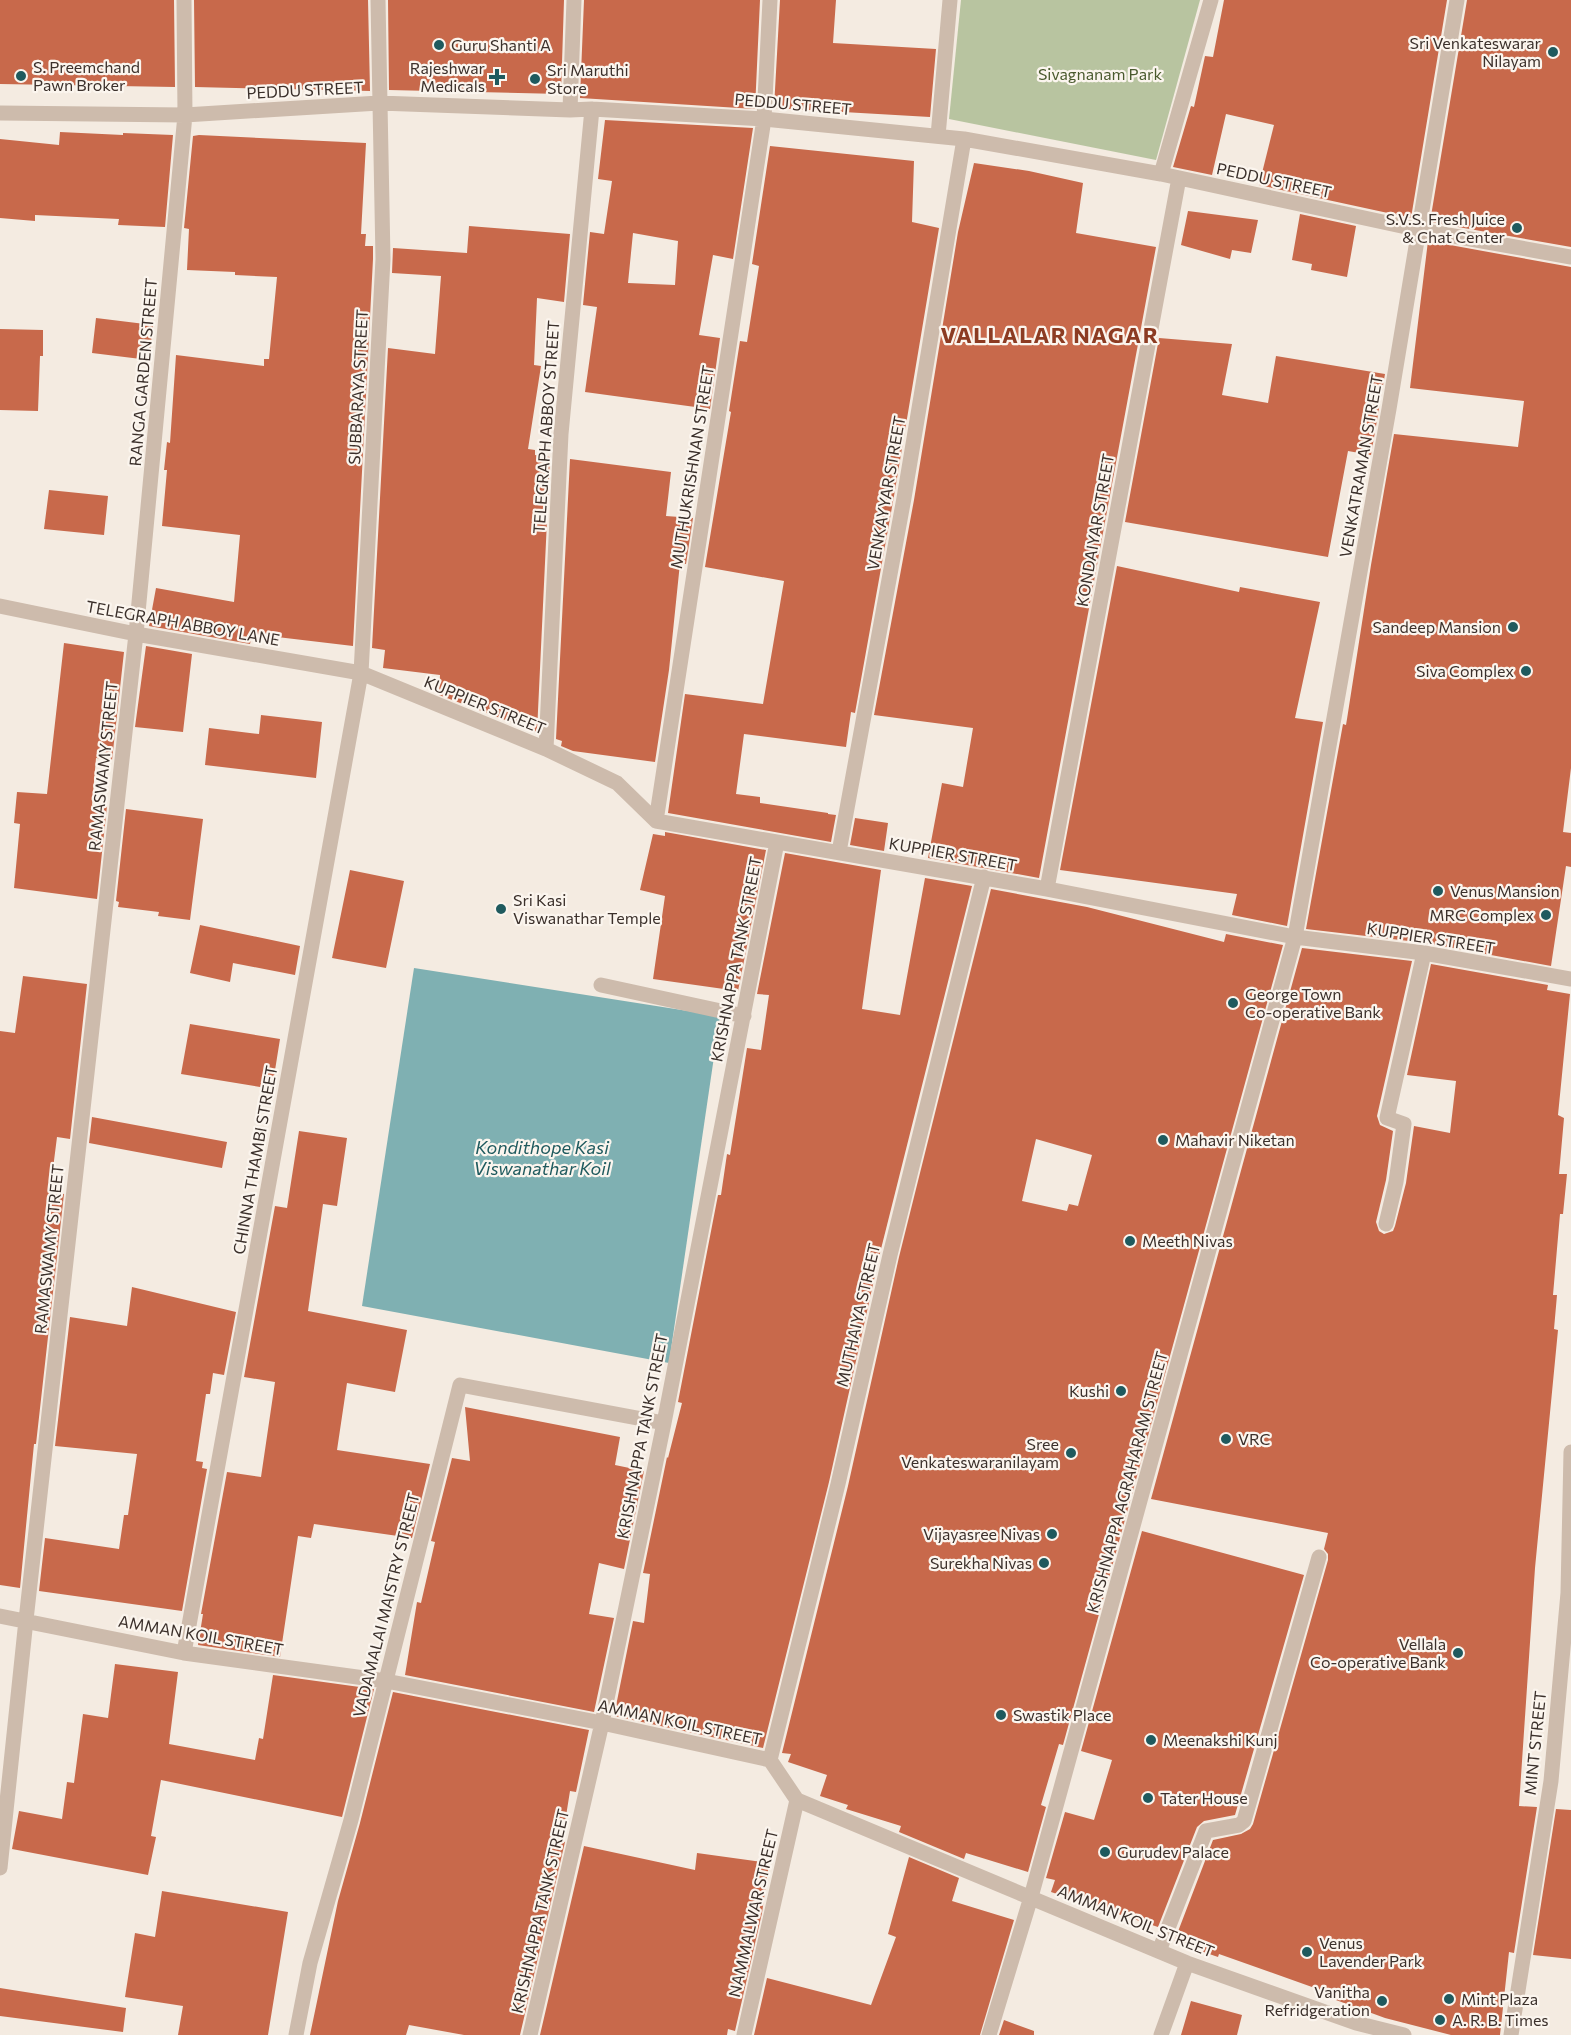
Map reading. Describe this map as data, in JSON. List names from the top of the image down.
{
  "streets": {
    "street": [
      "PEDDU STREET",
      "RANGA GARDEN STREET",
      "SUBBARAYA STREET",
      "TELEGRAPH ABBOY STREET",
      "VENKATRAMAN STREET",
      "MUTHUKRISHNAN STREET",
      "VENKAYYAR STREET",
      "KONDAIYAR STREET",
      "TELEGRAPH ABBOY LANE",
      "KUPPIER STREET",
      "RAMASWAMY STREET",
      "KRISHNAPPA TANK STREET",
      "CHINNA THAMBI STREET",
      "MUTHAIYA STREET",
      "KRISHNAPPA AGRAHARAM STREET",
      "VADAMALAI MAISTRY STREET",
      "AMMAN KOIL STREET",
      "MINT STREET",
      "NAMMALWAR STREET"
    ]
  },
  "crossings": [
    ["PEDDU STREET", "RANGA GARDEN STREET"],
    ["PEDDU STREET", "SUBBARAYA STREET"],
    ["PEDDU STREET", "TELEGRAPH ABBOY STREET"],
    ["PEDDU STREET", "VENKATRAMAN STREET"],
    ["PEDDU STREET", "MUTHUKRISHNAN STREET"],
    ["PEDDU STREET", "VENKAYYAR STREET"],
    ["PEDDU STREET", "KONDAIYAR STREET"],
    ["RANGA GARDEN STREET", "TELEGRAPH ABBOY LANE"],
    ["RANGA GARDEN STREET", "RAMASWAMY STREET"],
    ["SUBBARAYA STREET", "TELEGRAPH ABBOY LANE"],
    ["SUBBARAYA STREET", "KUPPIER STREET"],
    ["SUBBARAYA STREET", "CHINNA THAMBI STREET"],
    ["TELEGRAPH ABBOY STREET", "KUPPIER STREET"],
    ["VENKATRAMAN STREET", "KUPPIER STREET"],
    ["VENKATRAMAN STREET", "KRISHNAPPA AGRAHARAM STREET"],
    ["MUTHUKRISHNAN STREET", "KUPPIER STREET"],
    ["VENKAYYAR STREET", "KUPPIER STREET"],
    ["KONDAIYAR STREET", "KUPPIER STREET"],
    ["TELEGRAPH ABBOY LANE", "KUPPIER STREET"],
    ["TELEGRAPH ABBOY LANE", "RAMASWAMY STREET"],
    ["TELEGRAPH ABBOY LANE", "CHINNA THAMBI STREET"],
    ["KUPPIER STREET", "KRISHNAPPA TANK STREET"],
    ["KUPPIER STREET", "CHINNA THAMBI STREET"],
    ["KUPPIER STREET", "MUTHAIYA STREET"],
    ["KUPPIER STREET", "KRISHNAPPA AGRAHARAM STREET"],
    ["RAMASWAMY STREET", "AMMAN KOIL STREET"],
    ["KRISHNAPPA TANK STREET", "VADAMALAI MAISTRY STREET"],
    ["KRISHNAPPA TANK STREET", "AMMAN KOIL STREET"],
    ["CHINNA THAMBI STREET", "AMMAN KOIL STREET"],
    ["MUTHAIYA STREET", "AMMAN KOIL STREET"],
    ["KRISHNAPPA AGRAHARAM STREET", "AMMAN KOIL STREET"],
    ["VADAMALAI MAISTRY STREET", "AMMAN KOIL STREET"],
    ["AMMAN KOIL STREET", "NAMMALWAR STREET"]
  ],
  "districts": ["VALLALAR NAGAR"],
  "water": ["Kondithope Kasi Viswanathar Koil"],
  "parks": ["Sivagnanam Park"],
  "places": {
    "other": [
      "Guru Shanti A",
      "Sri Venkateswarar Nilayam",
      "S. Preemchand Pawn Broker",
      "Sri Maruthi Store",
      "S.V.S. Fresh Juice & Chat Center",
      "Sandeep Mansion",
      "Siva Complex",
      "Venus Mansion",
      "Sri Kasi Viswanathar Temple",
      "MRC Complex",
      "George Town Co-operative Bank",
      "Mahavir Niketan",
      "Meeth Nivas",
      "Kushi",
      "VRC",
      "Sree Venkateswaranilayam",
      "Vijayasree Nivas",
      "Surekha Nivas",
      "Vellala Co-operative Bank",
      "Swastik Place",
      "Meenakshi Kunj",
      "Tater House",
      "Gurudev Palace",
      "Venus Lavender Park",
      "Mint Plaza",
      "Vanitha Refridgeration",
      "A. R. B. Times"
    ],
    "health": ["Rajeshwar Medicals"]
  }
}
